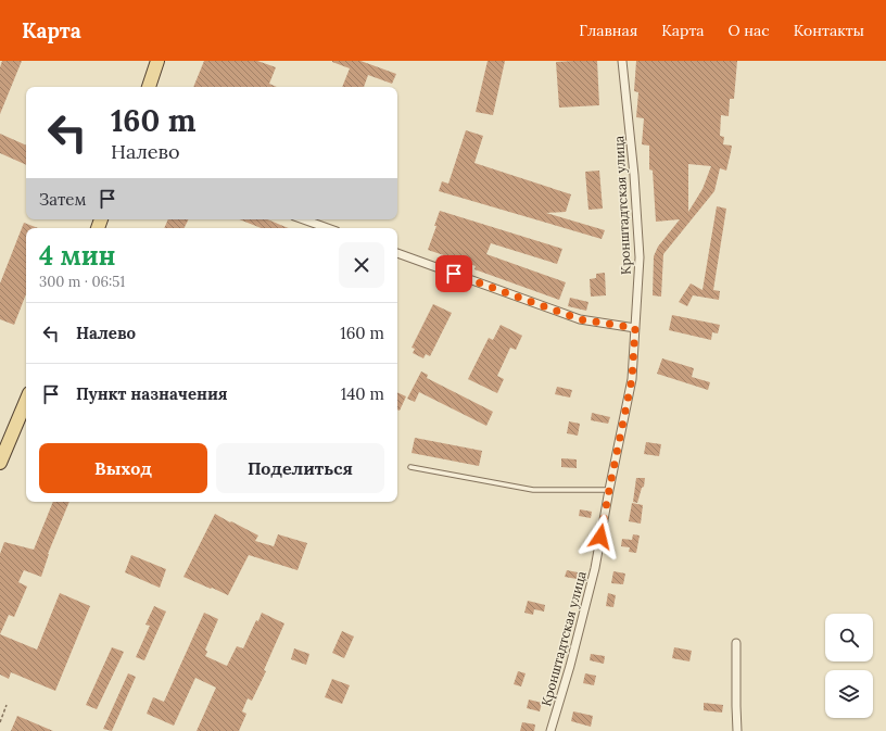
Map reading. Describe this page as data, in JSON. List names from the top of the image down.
{
  "streets": {
    "street": ["Кронштадтская улица"]
  },
  "page": {
    "header": "Карта",
    "nav": [
      "Главная",
      "Карта",
      "О нас",
      "Контакты"
    ],
    "turn": ["160 m", "Налево"],
    "then": "Затем",
    "heading": ["4 мин", "300 m · 06:51"],
    "list": [
      {
        "name": "Налево",
        "value": "160 m"
      },
      {
        "name": "Пункт назначения",
        "value": "140 m"
      }
    ],
    "buttons": ["Выход", "Поделиться"]
  }
}
